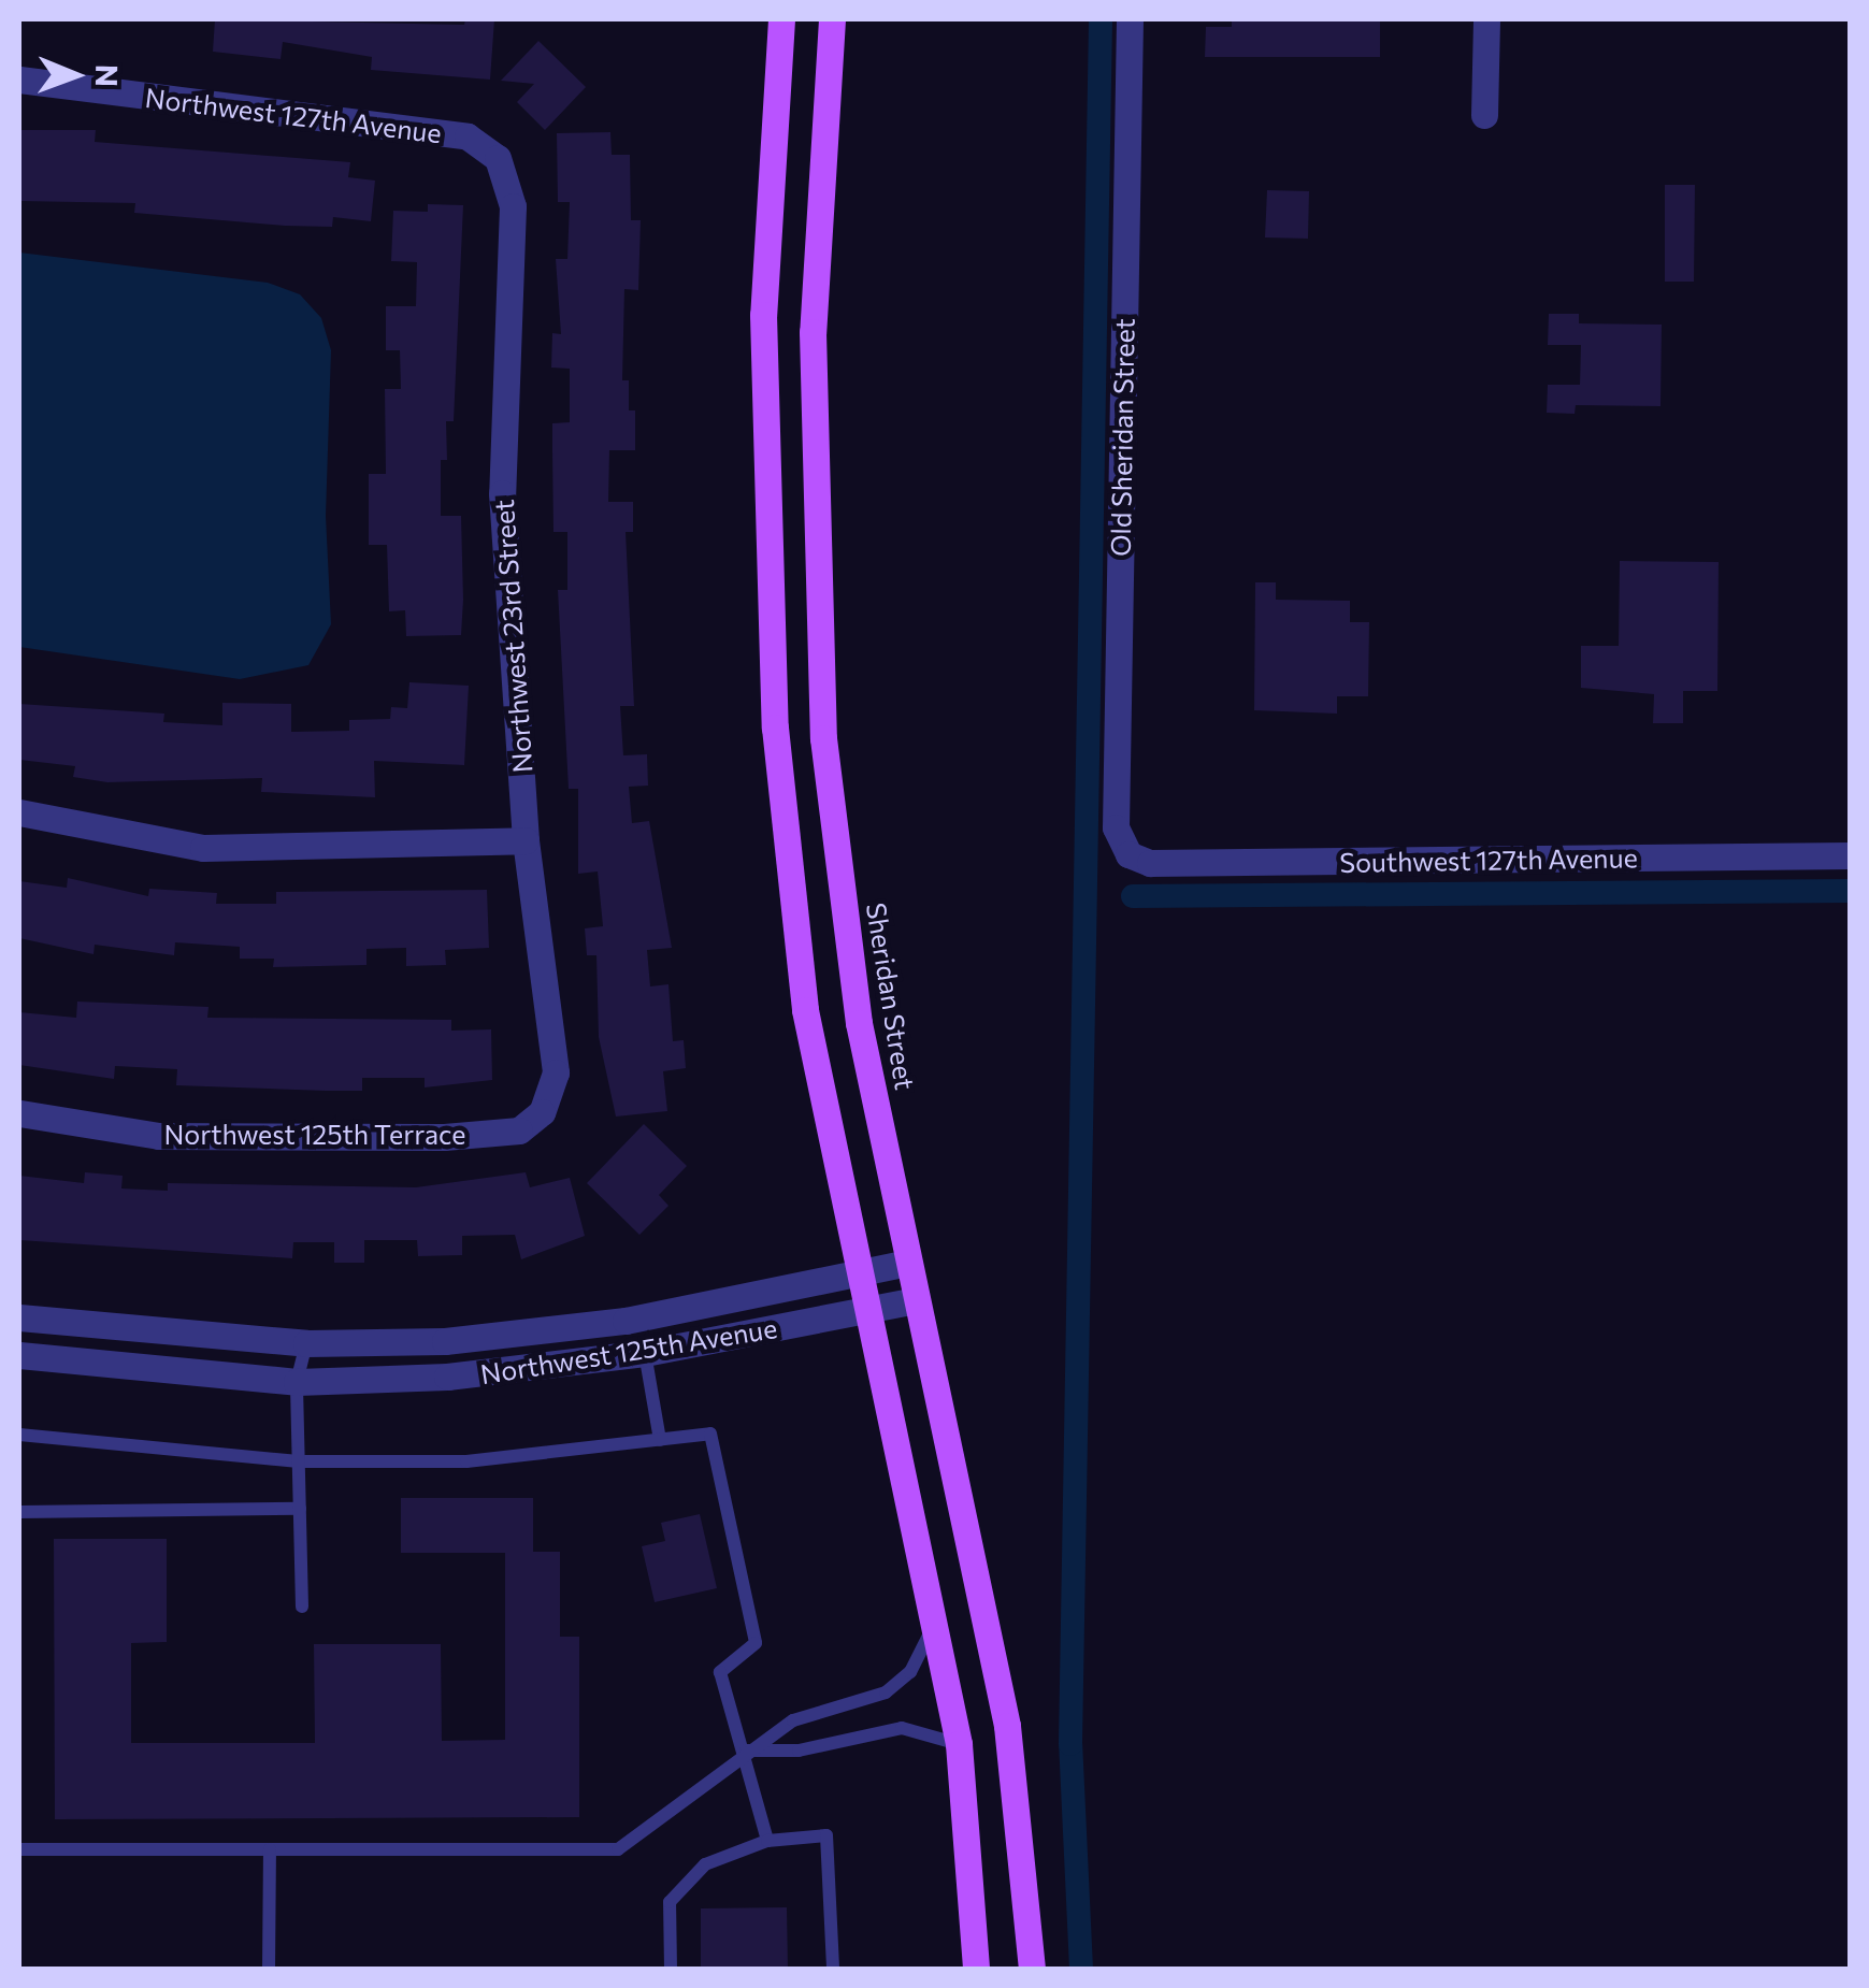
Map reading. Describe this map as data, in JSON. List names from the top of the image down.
{
  "streets": {
    "main road": ["Sheridan Street"],
    "street": [
      "Northwest 127th Avenue",
      "Old Sheridan Street",
      "Northwest 23rd Street",
      "Southwest 127th Avenue",
      "Northwest 125th Terrace",
      "Northwest 125th Avenue"
    ]
  },
  "crossings": [
    ["Northwest 127th Avenue", "Northwest 23rd Street"],
    ["Old Sheridan Street", "Southwest 127th Avenue"],
    ["Northwest 23rd Street", "Northwest 125th Terrace"],
    ["Sheridan Street", "Northwest 125th Avenue"]
  ],
  "north": "right"
}
